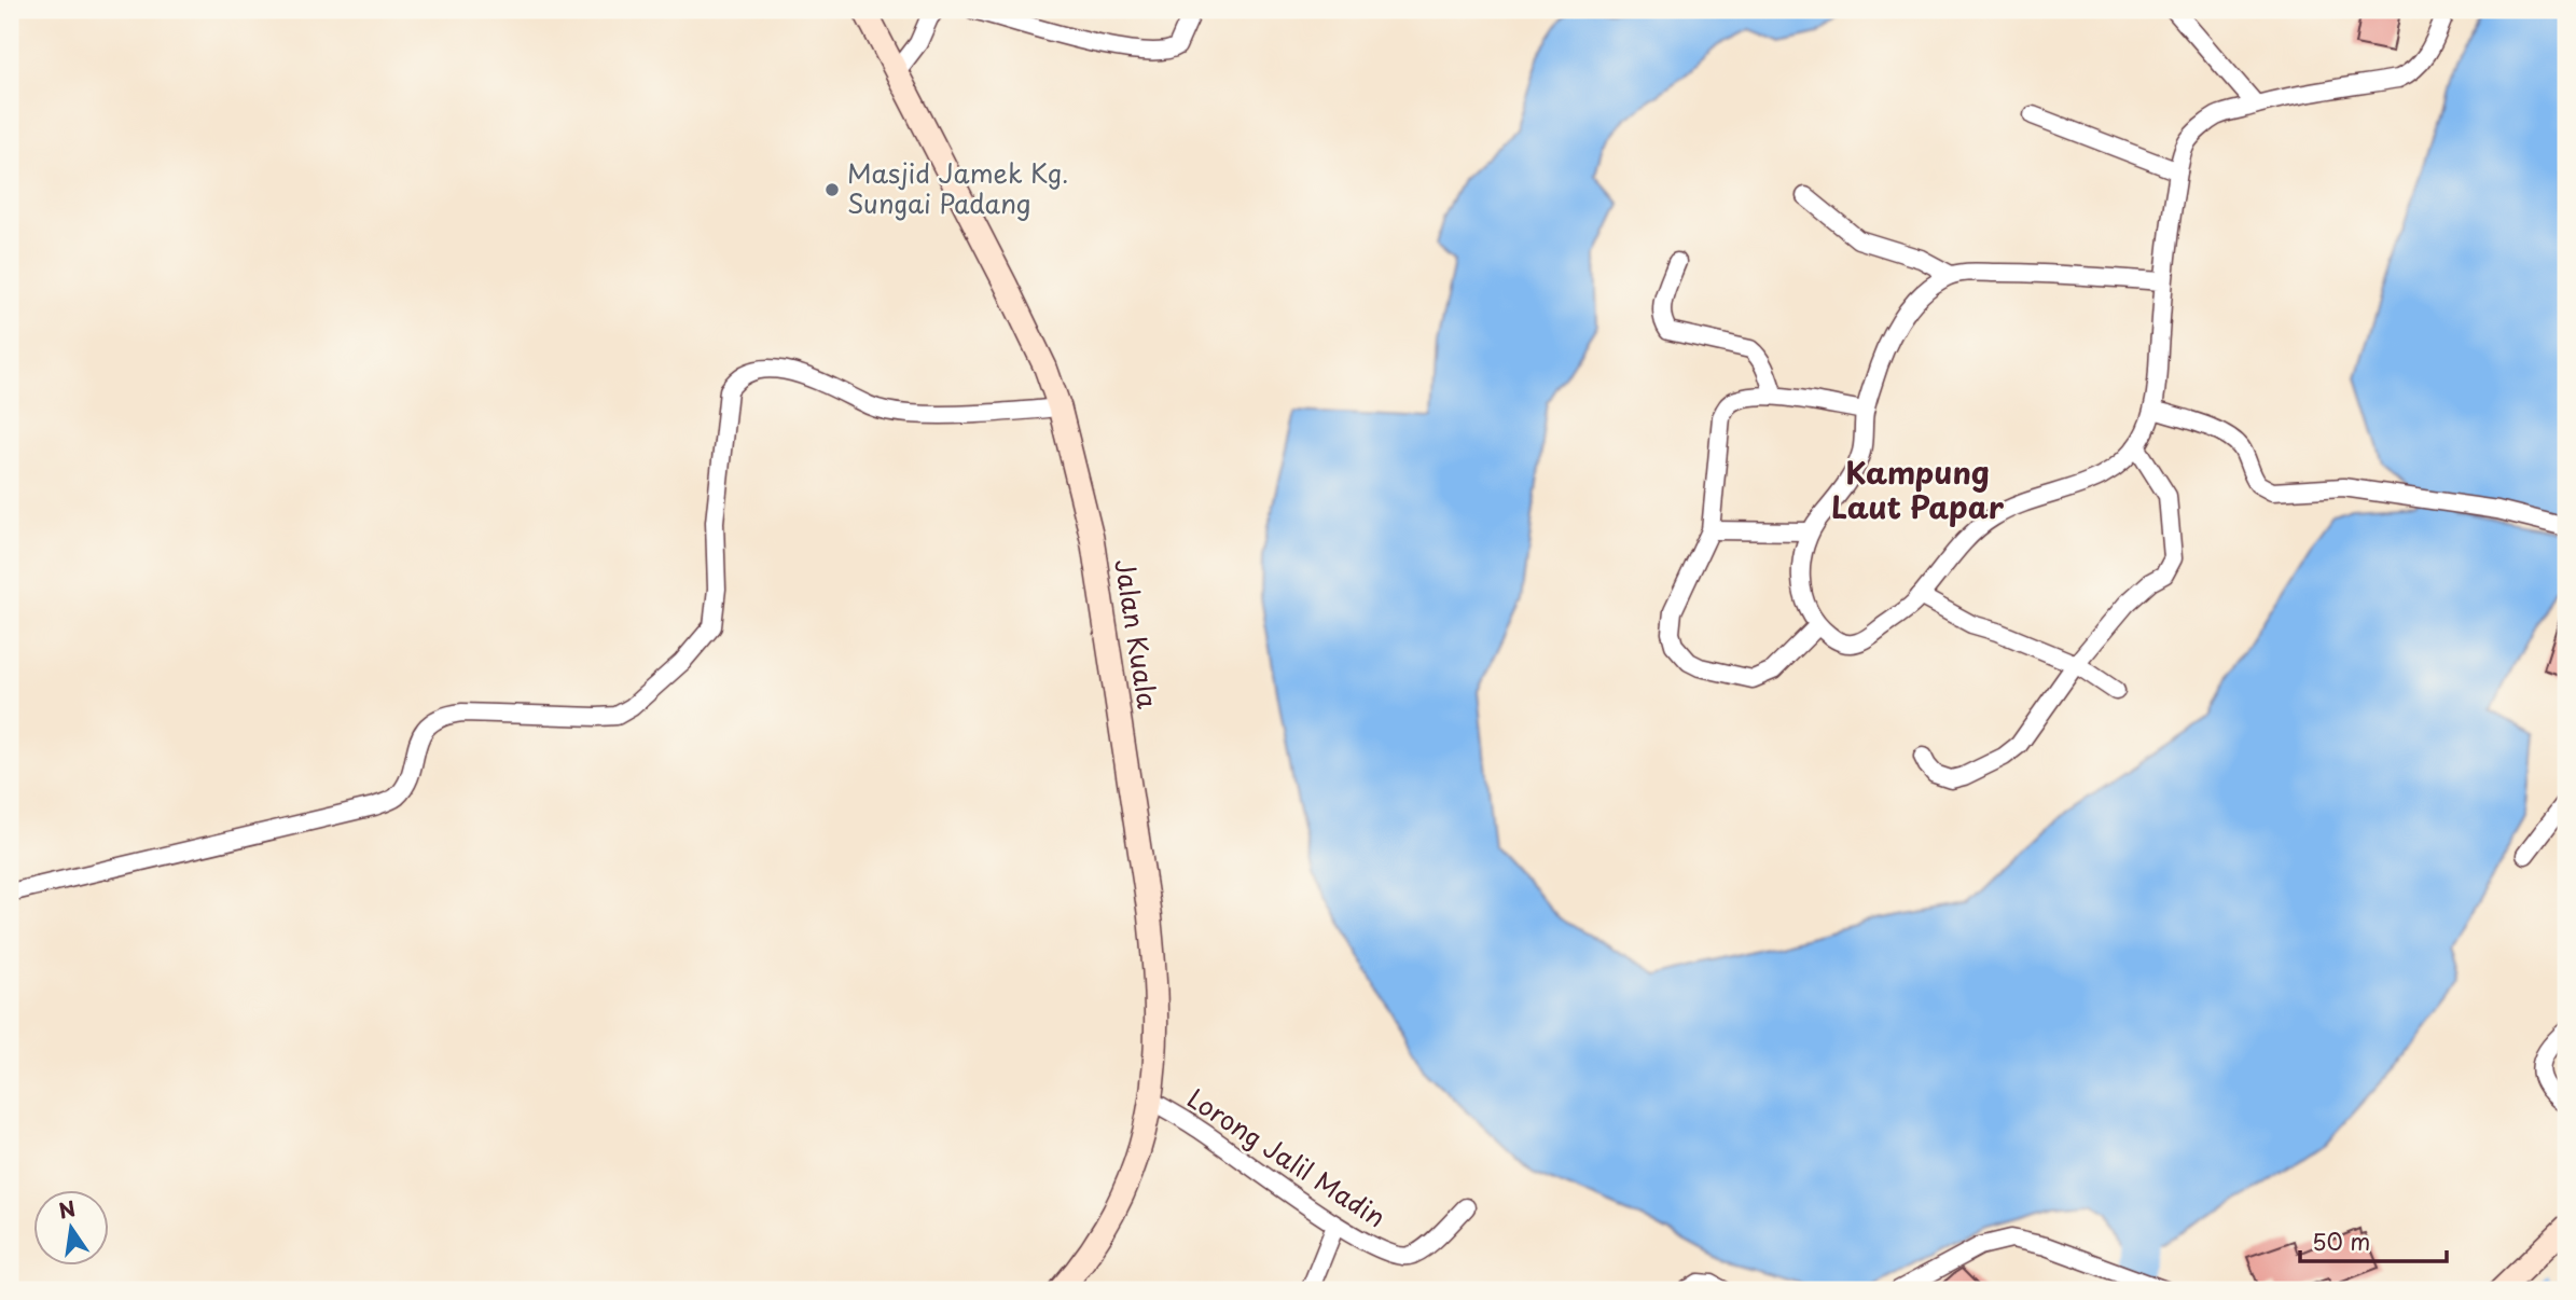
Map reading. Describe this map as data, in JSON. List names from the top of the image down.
{
  "streets": {
    "main road": ["Jalan Kuala"],
    "street": ["Lorong Jalil Madin"]
  },
  "crossings": [
    ["Jalan Kuala", "Lorong Jalil Madin"]
  ],
  "districts": ["Kampung Laut Papar"],
  "places": ["Masjid Jamek Kg. Sungai Padang"],
  "scale_bar": "50 m",
  "north": "top"
}
